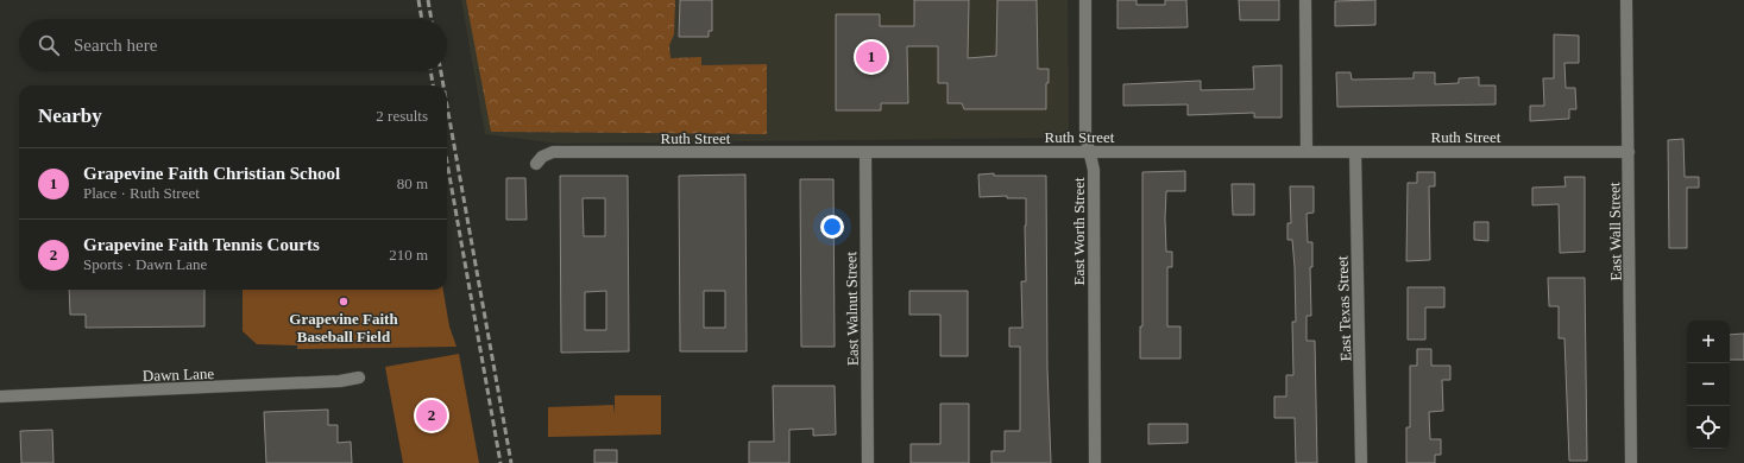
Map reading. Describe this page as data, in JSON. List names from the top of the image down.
{
  "streets": {
    "street": [
      "Ruth Street",
      "East Worth Street",
      "East Wall Street",
      "East Walnut Street",
      "East Texas Street",
      "Dawn Lane"
    ]
  },
  "crossings": [
    ["Ruth Street", "East Worth Street"],
    ["Ruth Street", "East Wall Street"],
    ["Ruth Street", "East Walnut Street"],
    ["Ruth Street", "East Texas Street"]
  ],
  "places": ["Grapevine Faith Baseball Field"],
  "page": {
    "search": "Search here",
    "pins": ["1", "2"],
    "heading": ["Nearby", "2 results"],
    "list": [
      {
        "mark": "1",
        "name": "Grapevine Faith Christian School",
        "note": "Place · Ruth Street",
        "value": "80 m"
      },
      {
        "mark": "2",
        "name": "Grapevine Faith Tennis Courts",
        "note": "Sports · Dawn Lane",
        "value": "210 m"
      }
    ],
    "map_buttons": ["+", "−"]
  }
}
